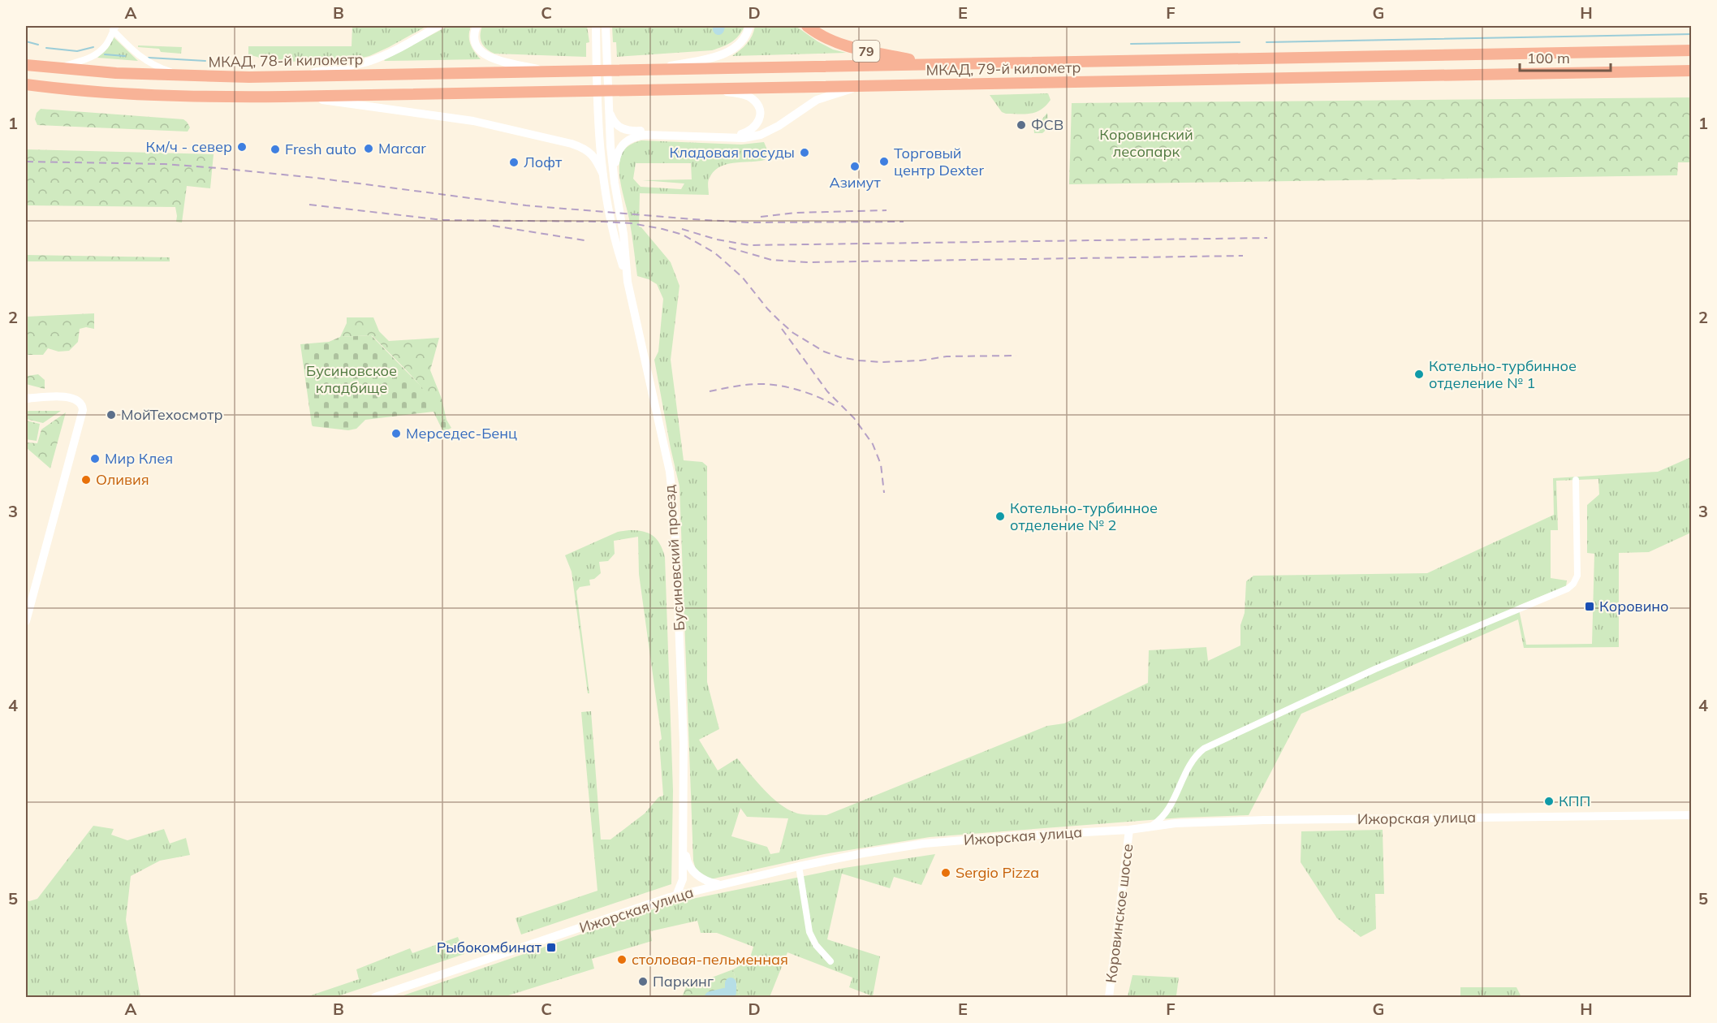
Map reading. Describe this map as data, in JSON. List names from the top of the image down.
{
  "streets": {
    "highway": ["79", "МКАД, 78-й километр", "МКАД, 79-й километр"],
    "main road": ["Бусиновский проезд", "Ижорская улица", "Коровинское шоссе"]
  },
  "crossings": [
    ["79", "МКАД, 79-й километр"],
    ["МКАД, 78-й километр", "МКАД, 79-й километр"],
    ["Ижорская улица", "Коровинское шоссе"]
  ],
  "parks": ["Коровинский лесопарк", "Бусиновское кладбище"],
  "places": {
    "other": [
      "ФСВ",
      "Км/ч - север",
      "Marcar",
      "Fresh auto",
      "Кладовая посуды",
      "Торговый центр Dexter",
      "Лофт",
      "Азимут",
      "Котельно-турбинное отделение № 1",
      "МойТехосмотр",
      "Мерседес-Бенц",
      "Мир Клея",
      "Оливия",
      "Котельно-турбинное отделение № 2",
      "КПП",
      "Sergio Pizza",
      "столовая-пельменная",
      "Паркинг"
    ],
    "transit": ["Коровино", "Рыбокомбинат"]
  },
  "scale_bar": "100 m",
  "grid": {
    "columns": [
      "A",
      "B",
      "C",
      "D",
      "E",
      "F",
      "G",
      "H"
    ],
    "rows": [
      "1",
      "2",
      "3",
      "4",
      "5"
    ]
  }
}
